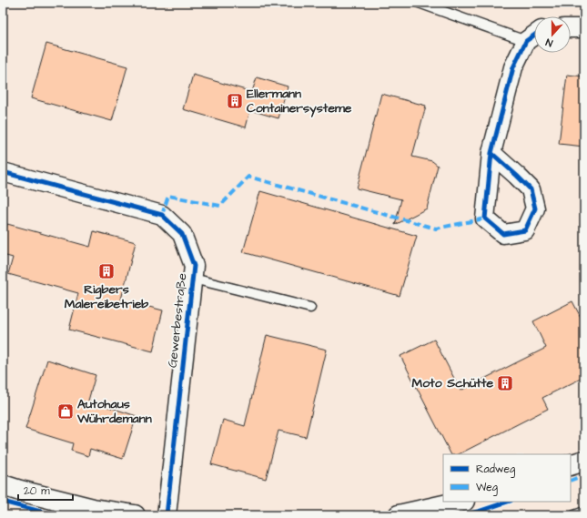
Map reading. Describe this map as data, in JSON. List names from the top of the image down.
{
  "streets": {
    "street": ["Gewerbestraße"]
  },
  "places": {
    "building": ["Ellermann Containersysteme", "Rigbers Malereibetrieb", "Moto Schütte"],
    "shop": ["Autohaus Wührdemann"]
  },
  "legend": ["Radweg", "Weg"],
  "scale_bar": "20 m",
  "north": "bottom"
}
